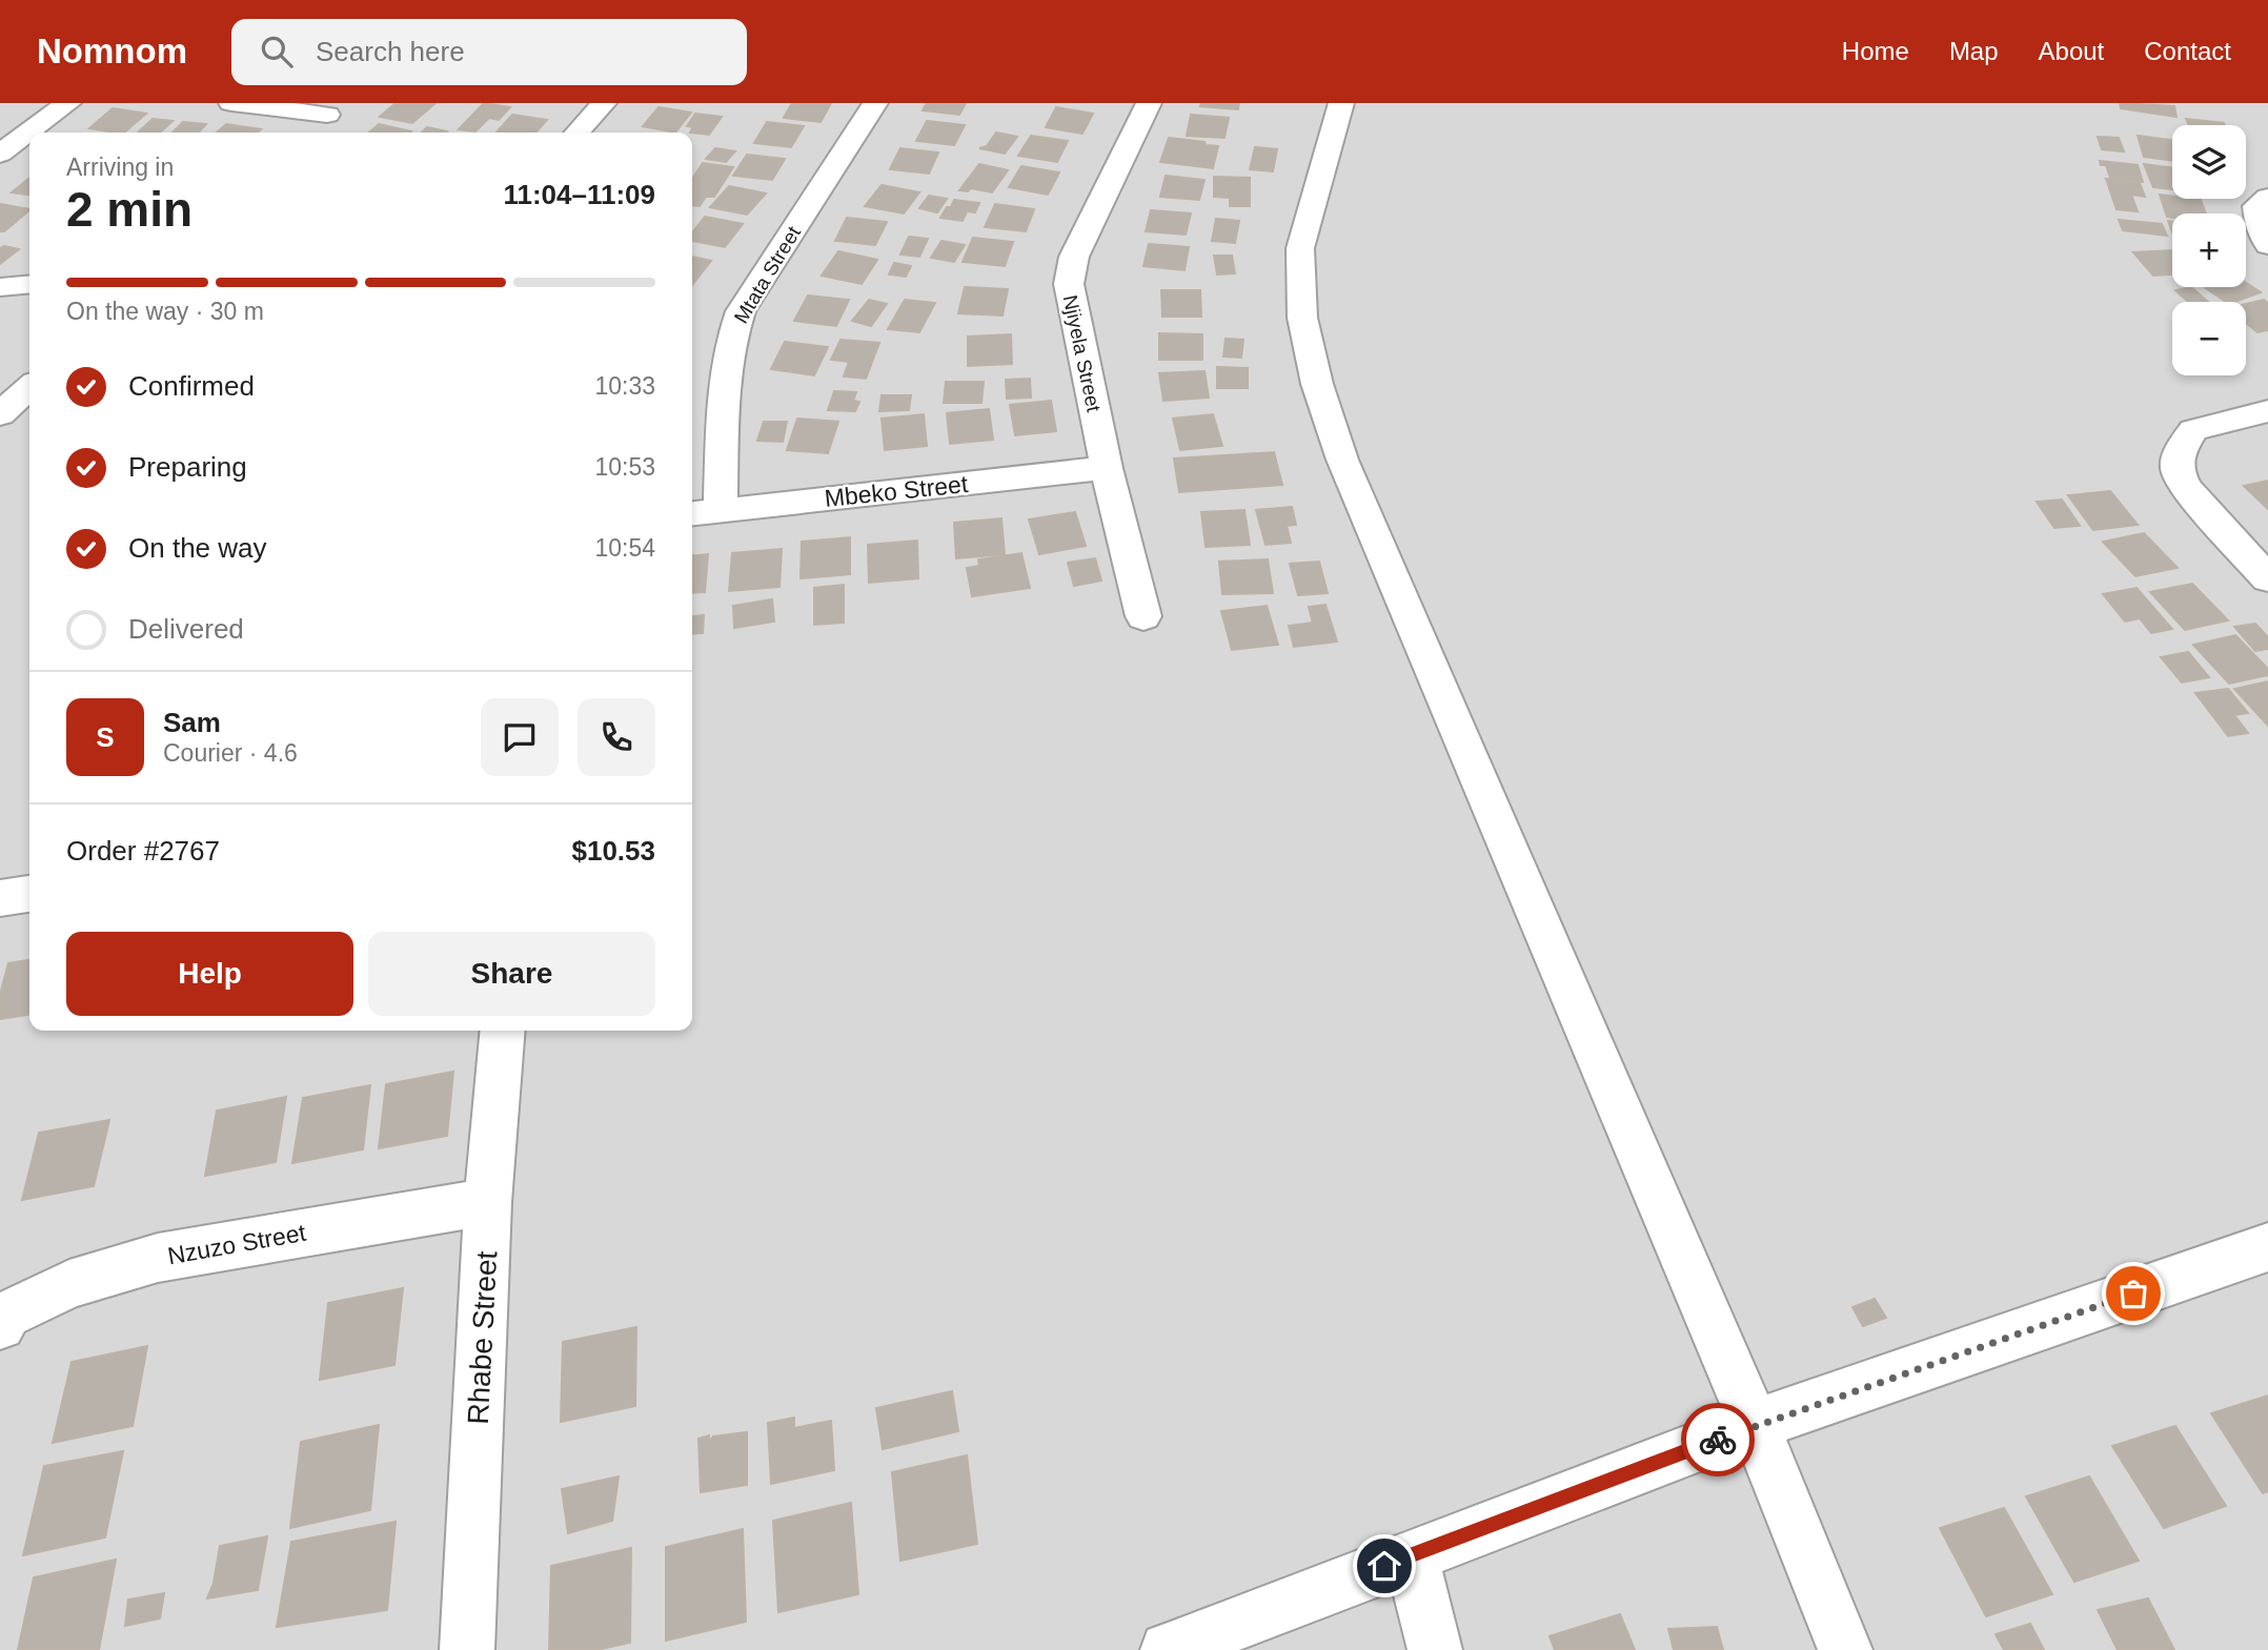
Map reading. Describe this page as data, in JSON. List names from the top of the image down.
{
  "streets": {
    "street": [
      "Mtata Street",
      "Njiyela Street",
      "Mbeko Street",
      "Nzuzo Street",
      "Rhabe Street"
    ]
  },
  "crossings": [
    ["Mtata Street", "Mbeko Street"],
    ["Njiyela Street", "Mbeko Street"],
    ["Nzuzo Street", "Rhabe Street"]
  ],
  "page": {
    "header": "Nomnom",
    "search": "Search here",
    "nav": [
      "Home",
      "Map",
      "About",
      "Contact"
    ],
    "map_buttons": ["+", "−"],
    "heading": ["2 min", "Arriving in", "11:04–11:09"],
    "panel": [
      "Sam",
      "Courier · 4.6",
      "Order #2767",
      "$10.53"
    ],
    "bar": "On the way · 30 m",
    "list": [
      ["Confirmed", "10:33"],
      ["Preparing", "10:53"],
      ["On the way", "10:54"],
      "Delivered"
    ],
    "round": "S",
    "buttons": ["Help", "Share"]
  }
}
